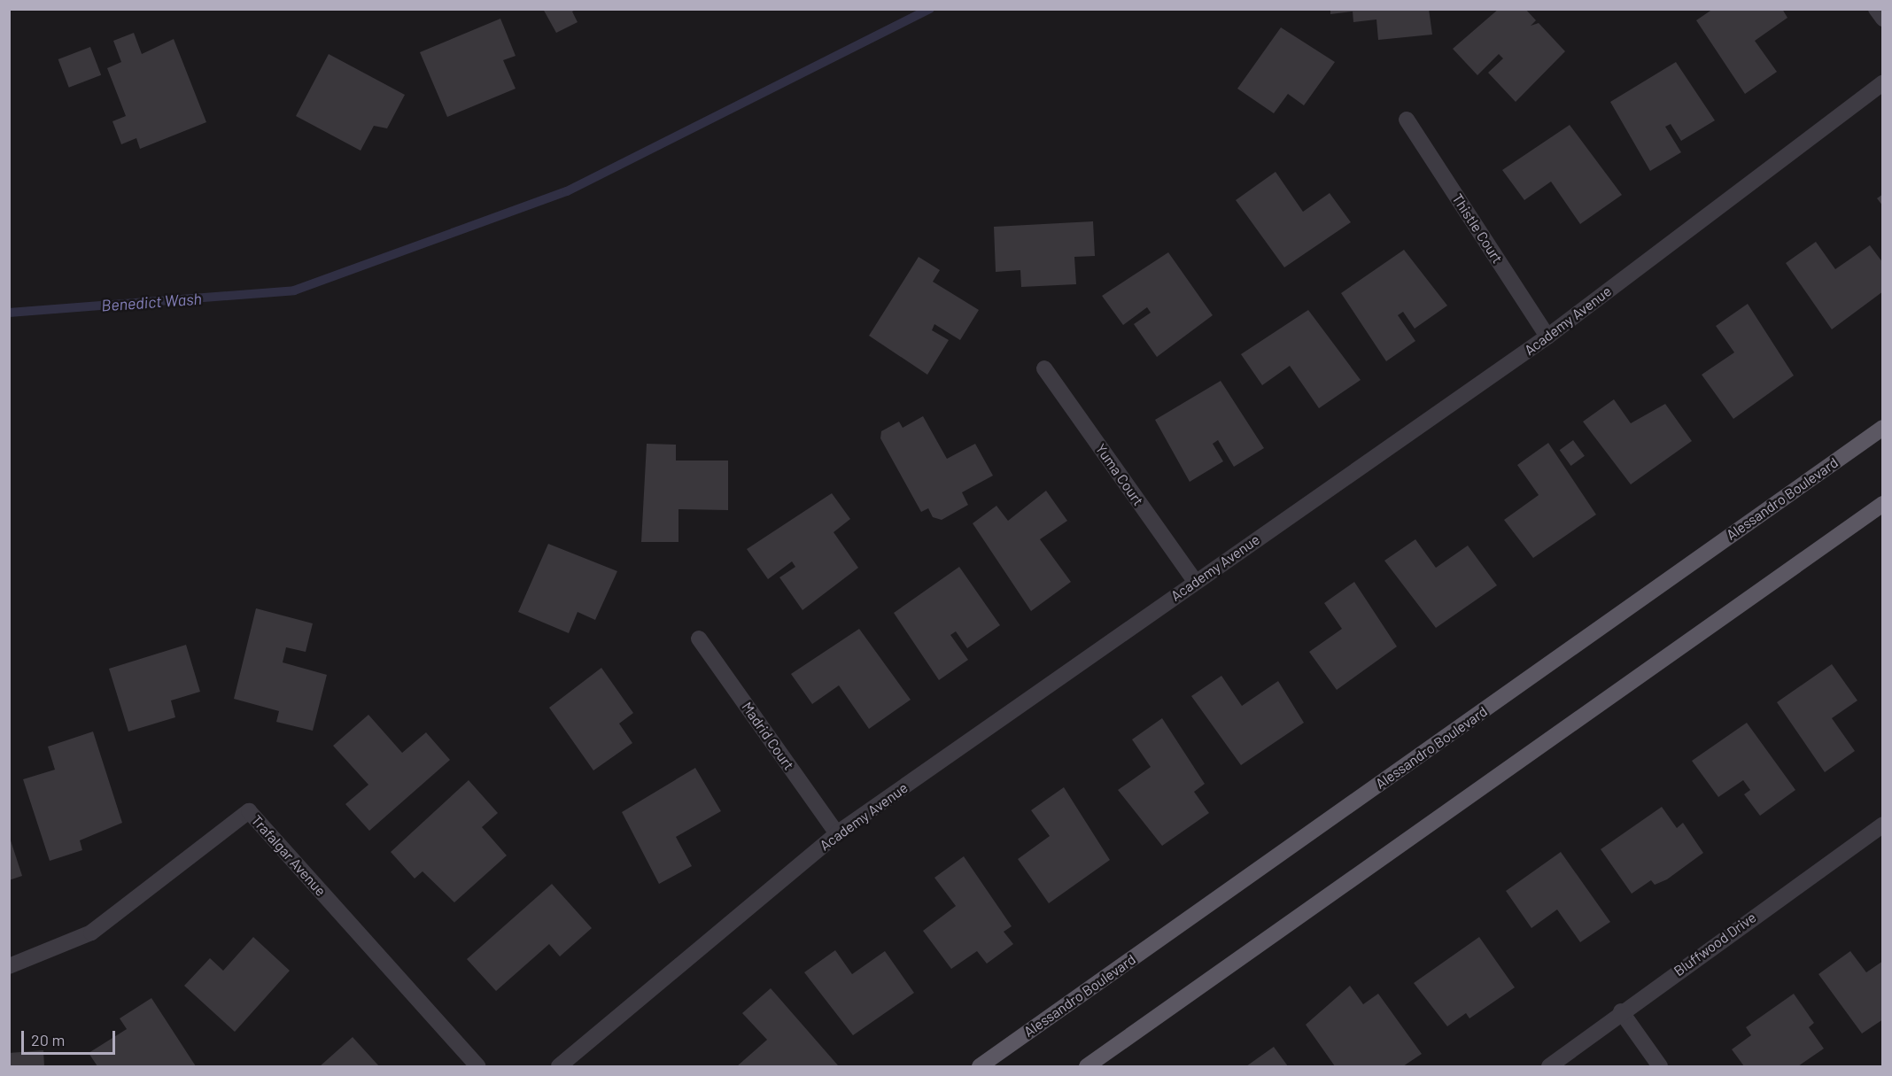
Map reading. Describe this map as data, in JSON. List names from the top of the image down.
{
  "streets": {
    "main road": ["Alessandro Boulevard"],
    "street": [
      "Thistle Court",
      "Academy Avenue",
      "Yuma Court",
      "Madrid Court",
      "Trafalgar Avenue",
      "Bluffwood Drive"
    ]
  },
  "crossings": [
    ["Thistle Court", "Academy Avenue"],
    ["Academy Avenue", "Yuma Court"],
    ["Academy Avenue", "Madrid Court"]
  ],
  "water": ["Benedict Wash"],
  "scale_bar": "20 m"
}
